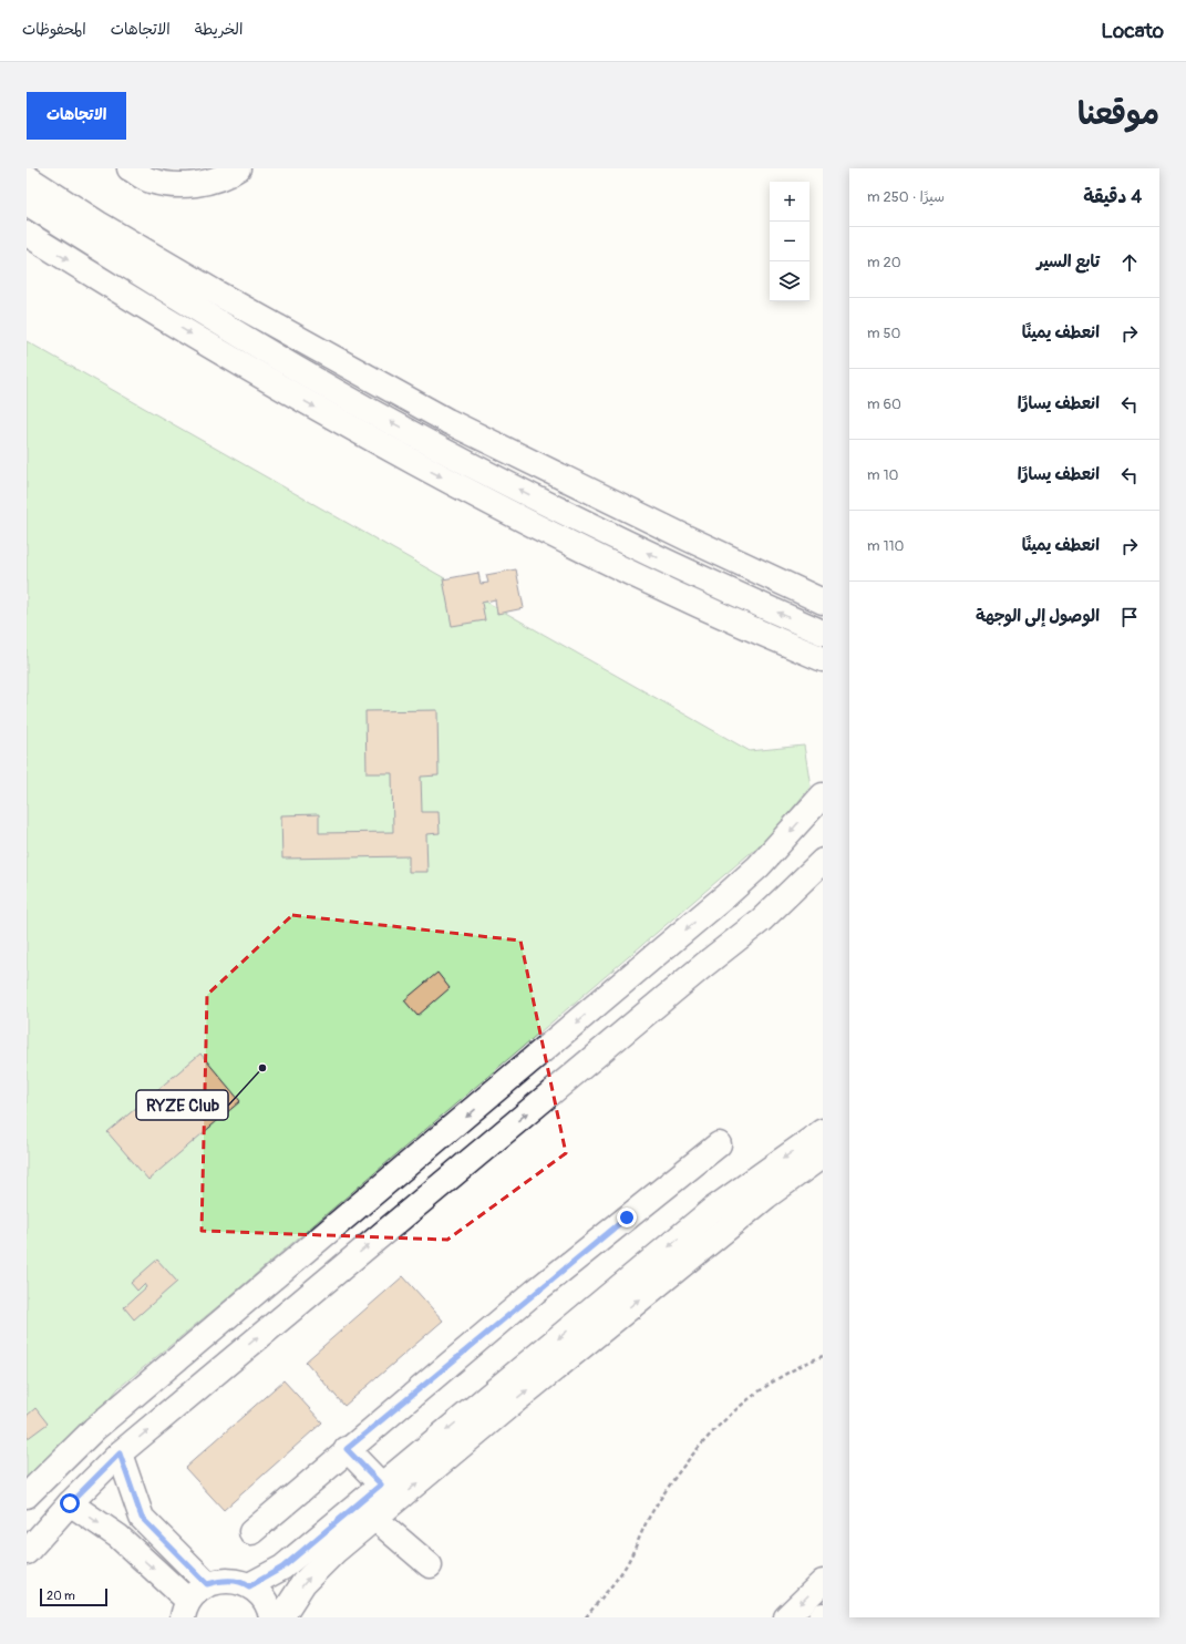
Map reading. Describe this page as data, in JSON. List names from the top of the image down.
{
  "places": ["RYZE Club"],
  "scale_bar": "20 m",
  "page": {
    "header": "Locato",
    "nav": ["الخريطة", "الاتجاهات", "المحفوظات"],
    "title": "موقعنا",
    "buttons": "الاتجاهات",
    "heading": ["4 دقيقة", "سيرًا · 250 m"],
    "map_buttons": ["+", "−"],
    "list": [
      ["تابع السير", "20 m"],
      ["انعطف يمينًا", "50 m"],
      ["انعطف يسارًا", "60 m"],
      ["انعطف يسارًا", "10 m"],
      ["انعطف يمينًا", "110 m"],
      "الوصول إلى الوجهة"
    ],
    "scale": "20 m"
  }
}
